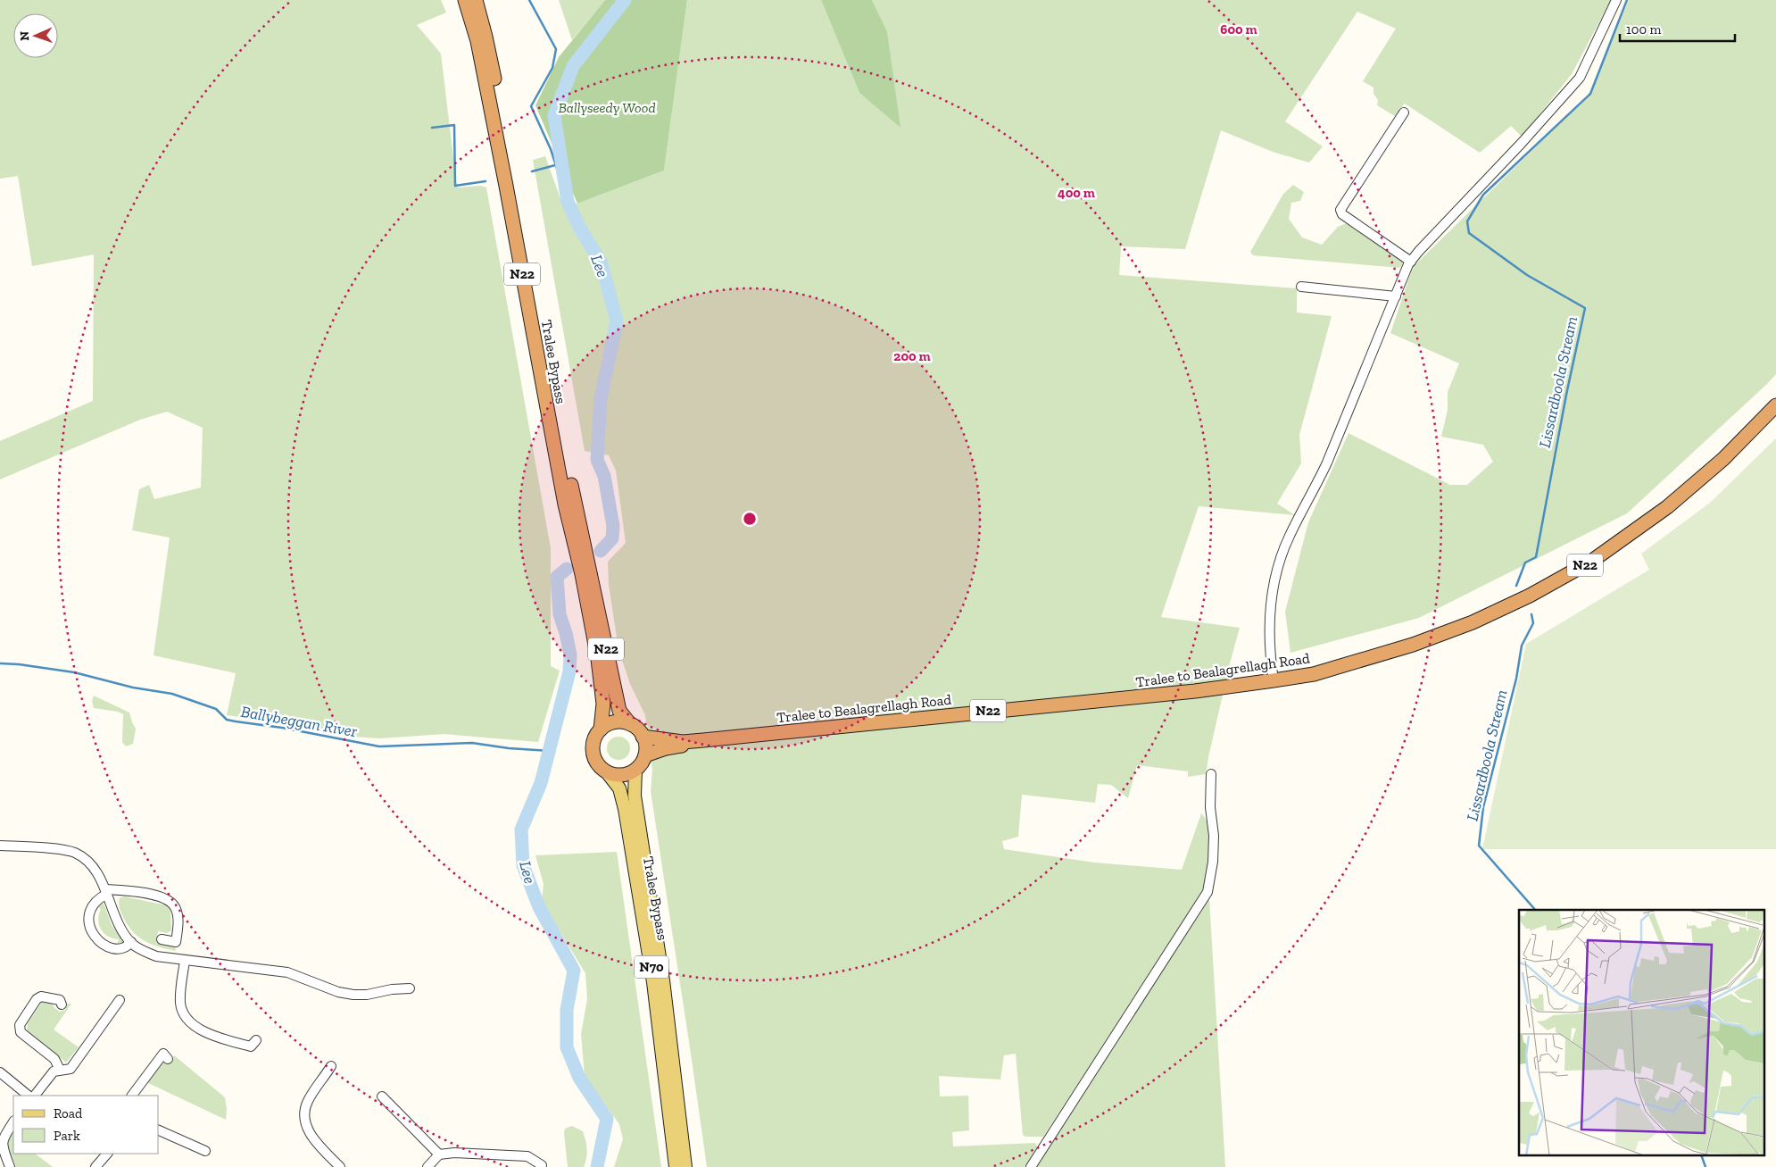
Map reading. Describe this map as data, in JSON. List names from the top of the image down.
{
  "streets": {
    "highway": ["N22", "Tralee Bypass", "Tralee to Bealagrellagh Road"],
    "main road": ["N70"]
  },
  "crossings": [
    ["N22", "Tralee Bypass"],
    ["N22", "Tralee to Bealagrellagh Road"],
    ["Tralee Bypass", "Tralee to Bealagrellagh Road"]
  ],
  "water": ["Lee", "Lissardboola Stream", "Ballybeggan River"],
  "parks": ["Ballyseedy Wood"],
  "legend": ["Road", "Park"],
  "scale_bar": "100 m",
  "north": "left",
  "rings": ["600 m", "400 m", "200 m"]
}
